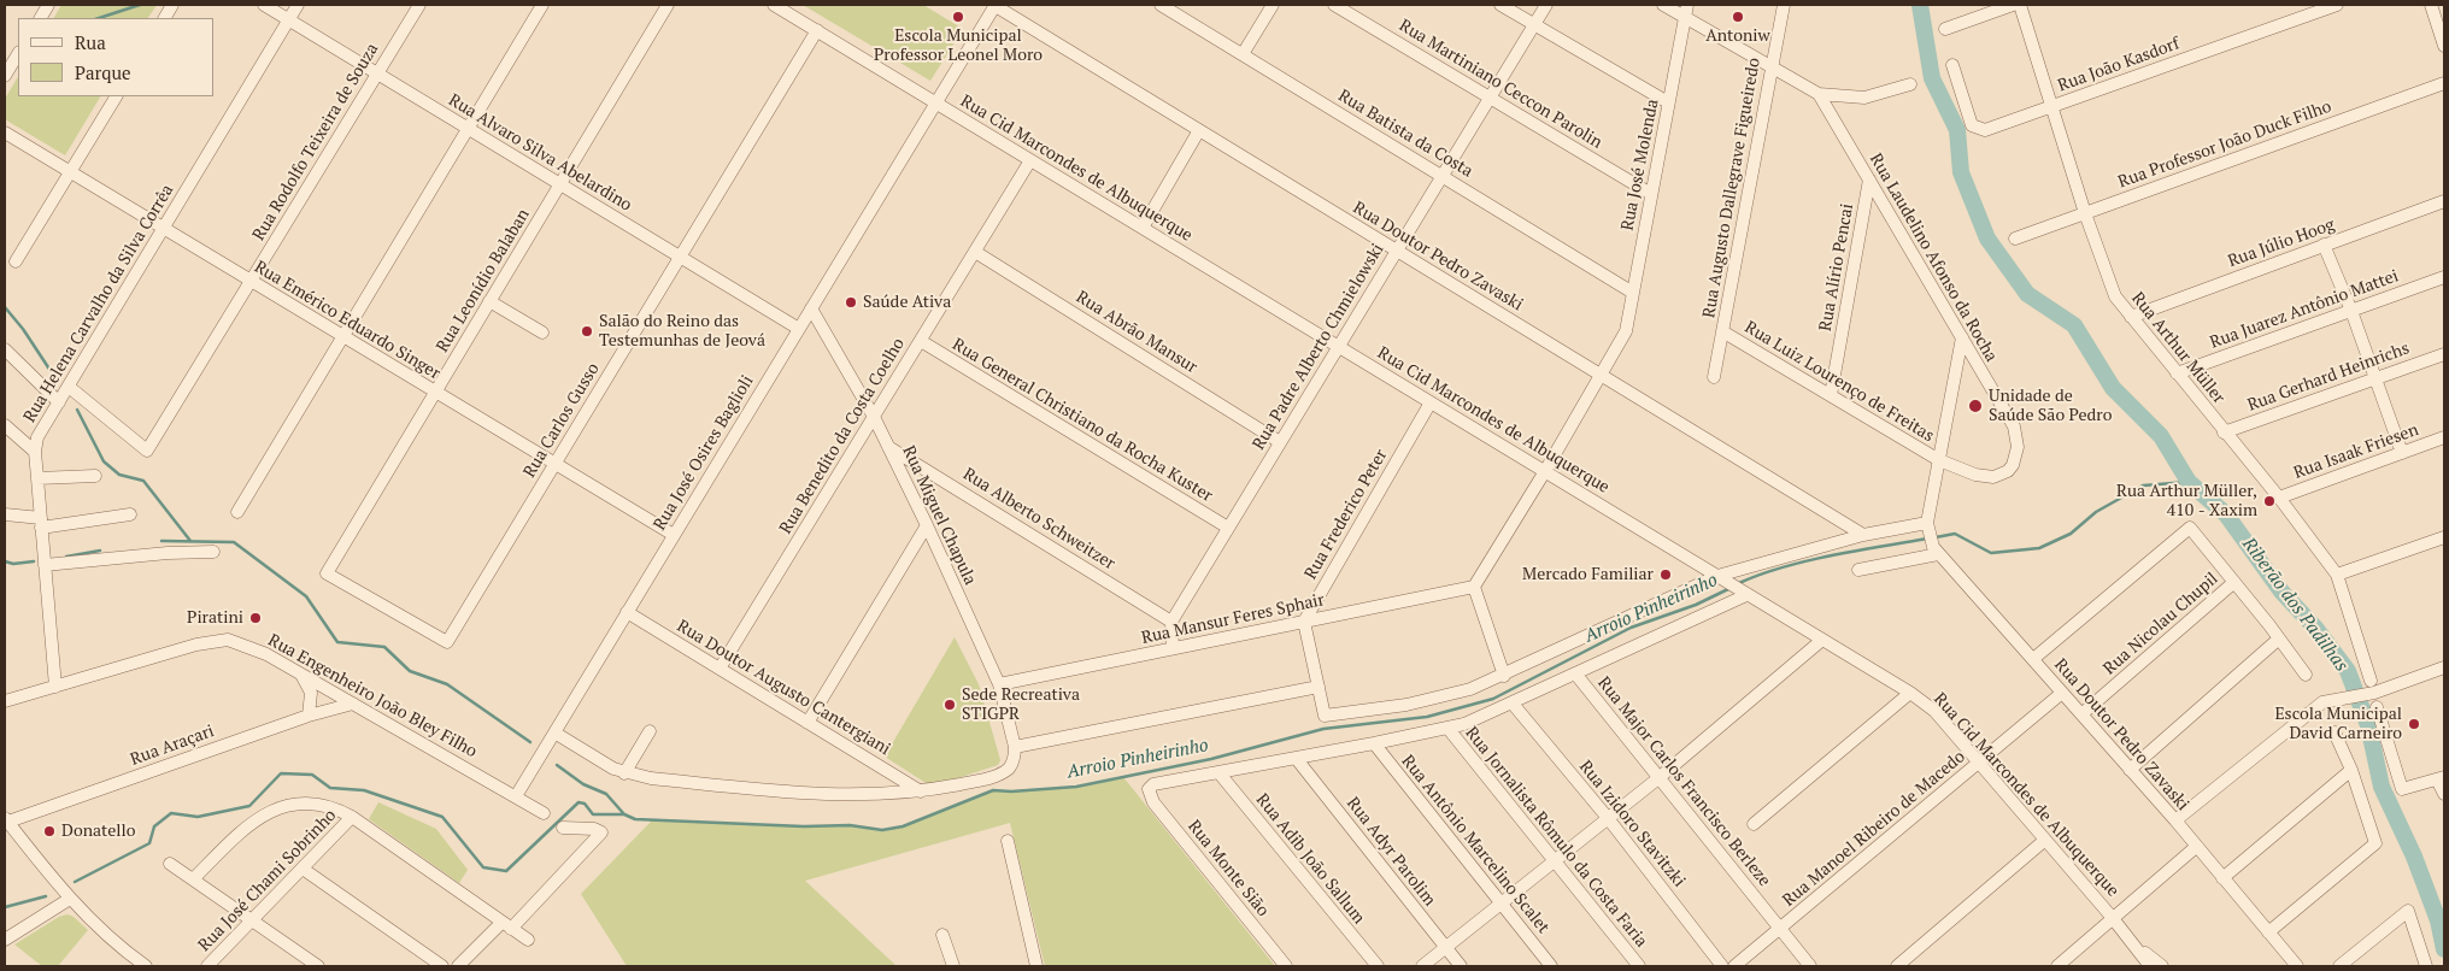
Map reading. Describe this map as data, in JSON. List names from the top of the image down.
{
  "streets": {
    "street": [
      "Rua João Kasdorf",
      "Rua Martiniano Ceccon Parolin",
      "Rua Batista da Costa",
      "Rua Rodolfo Teixeira de Souza",
      "Rua Professor João Duck Filho",
      "Rua Alvaro Silva Abelardino",
      "Rua José Molenda",
      "Rua Cid Marcondes de Albuquerque",
      "Rua Augusto Dallegrave Figueiredo",
      "Rua Júlio Hoog",
      "Rua Doutor Pedro Zavaski",
      "Rua Laudelino Afonso da Rocha",
      "Rua Alírio Pencai",
      "Rua Leonídio Balaban",
      "Rua Helena Carvalho da Silva Corrêa",
      "Rua Juarez Antônio Mattei",
      "Rua Emérico Eduardo Singer",
      "Rua Abrão Mansur",
      "Rua Padre Alberto Chmielowski",
      "Rua Arthur Müller",
      "Rua Gerhard Heinrichs",
      "Rua Luiz Lourenço de Freitas",
      "Rua Carlos Gusso",
      "Rua General Christiano da Rocha Kuster",
      "Rua Benedito da Costa Coelho",
      "Rua Isaak Friesen",
      "Rua José Osires Baglioli",
      "Rua Frederico Peter",
      "Rua Miguel Chapula",
      "Rua Alberto Schweitzer",
      "Rua Mansur Feres Sphair",
      "Rua Nicolau Chupil",
      "Rua Doutor Augusto Cantergiani",
      "Rua Engenheiro João Bley Filho",
      "Rua Araçari",
      "Rua Major Carlos Francisco Berleze",
      "Rua Izidoro Stavitzki",
      "Rua Manoel Ribeiro de Macedo",
      "Rua Jornalista Rômulo da Costa Faria",
      "Rua Antônio Marcelino Scalet",
      "Rua Adyr Parolim",
      "Rua Adib João Sallum",
      "Rua Monte Sião",
      "Rua José Chami Sobrinho"
    ]
  },
  "crossings": [
    ["Rua João Kasdorf", "Rua Arthur Müller"],
    ["Rua Martiniano Ceccon Parolin", "Rua José Molenda"],
    ["Rua Martiniano Ceccon Parolin", "Rua Padre Alberto Chmielowski"],
    ["Rua Batista da Costa", "Rua José Molenda"],
    ["Rua Batista da Costa", "Rua Padre Alberto Chmielowski"],
    ["Rua Rodolfo Teixeira de Souza", "Rua Alvaro Silva Abelardino"],
    ["Rua Rodolfo Teixeira de Souza", "Rua Helena Carvalho da Silva Corrêa"],
    ["Rua Rodolfo Teixeira de Souza", "Rua Emérico Eduardo Singer"],
    ["Rua Professor João Duck Filho", "Rua Arthur Müller"],
    ["Rua Alvaro Silva Abelardino", "Rua Leonídio Balaban"],
    ["Rua Alvaro Silva Abelardino", "Rua Helena Carvalho da Silva Corrêa"],
    ["Rua Alvaro Silva Abelardino", "Rua Carlos Gusso"],
    ["Rua Alvaro Silva Abelardino", "Rua José Osires Baglioli"],
    ["Rua José Molenda", "Rua Doutor Pedro Zavaski"],
    ["Rua Cid Marcondes de Albuquerque", "Rua Padre Alberto Chmielowski"],
    ["Rua Cid Marcondes de Albuquerque", "Rua Carlos Gusso"],
    ["Rua Cid Marcondes de Albuquerque", "Rua Benedito da Costa Coelho"],
    ["Rua Cid Marcondes de Albuquerque", "Rua José Osires Baglioli"],
    ["Rua Cid Marcondes de Albuquerque", "Rua Frederico Peter"],
    ["Rua Cid Marcondes de Albuquerque", "Rua Manoel Ribeiro de Macedo"],
    ["Rua Augusto Dallegrave Figueiredo", "Rua Luiz Lourenço de Freitas"],
    ["Rua Júlio Hoog", "Rua Arthur Müller"],
    ["Rua Doutor Pedro Zavaski", "Rua Padre Alberto Chmielowski"],
    ["Rua Doutor Pedro Zavaski", "Rua José Osires Baglioli"],
    ["Rua Doutor Pedro Zavaski", "Rua Nicolau Chupil"],
    ["Rua Doutor Pedro Zavaski", "Rua Manoel Ribeiro de Macedo"],
    ["Rua Laudelino Afonso da Rocha", "Rua Alírio Pencai"],
    ["Rua Laudelino Afonso da Rocha", "Rua Luiz Lourenço de Freitas"],
    ["Rua Alírio Pencai", "Rua Luiz Lourenço de Freitas"],
    ["Rua Leonídio Balaban", "Rua Emérico Eduardo Singer"],
    ["Rua Leonídio Balaban", "Rua Carlos Gusso"],
    ["Rua Helena Carvalho da Silva Corrêa", "Rua Emérico Eduardo Singer"],
    ["Rua Helena Carvalho da Silva Corrêa", "Rua Engenheiro João Bley Filho"],
    ["Rua Juarez Antônio Mattei", "Rua Arthur Müller"],
    ["Rua Emérico Eduardo Singer", "Rua Carlos Gusso"],
    ["Rua Emérico Eduardo Singer", "Rua José Osires Baglioli"],
    ["Rua Abrão Mansur", "Rua Padre Alberto Chmielowski"],
    ["Rua Abrão Mansur", "Rua Benedito da Costa Coelho"],
    ["Rua Padre Alberto Chmielowski", "Rua General Christiano da Rocha Kuster"],
    ["Rua Padre Alberto Chmielowski", "Rua Alberto Schweitzer"],
    ["Rua Arthur Müller", "Rua Gerhard Heinrichs"],
    ["Rua Arthur Müller", "Rua Isaak Friesen"],
    ["Rua General Christiano da Rocha Kuster", "Rua Benedito da Costa Coelho"],
    ["Rua Benedito da Costa Coelho", "Rua Miguel Chapula"],
    ["Rua Benedito da Costa Coelho", "Rua Doutor Augusto Cantergiani"],
    ["Rua José Osires Baglioli", "Rua Miguel Chapula"],
    ["Rua José Osires Baglioli", "Rua Doutor Augusto Cantergiani"],
    ["Rua José Osires Baglioli", "Rua Engenheiro João Bley Filho"],
    ["Rua Frederico Peter", "Rua Mansur Feres Sphair"],
    ["Rua Miguel Chapula", "Rua Alberto Schweitzer"],
    ["Rua Miguel Chapula", "Rua Mansur Feres Sphair"],
    ["Rua Engenheiro João Bley Filho", "Rua Araçari"],
    ["Rua Major Carlos Francisco Berleze", "Rua Manoel Ribeiro de Macedo"],
    ["Rua Adib João Sallum", "Rua Monte Sião"]
  ],
  "water": ["Riberão dos Padilhas", "Arroio Pinheirinho"],
  "places": [
    "Escola Municipal Professor Leonel Moro",
    "Antoniw",
    "Saúde Ativa",
    "Salão do Reino das Testemunhas de Jeová",
    "Unidade de Saúde São Pedro",
    "Rua Arthur Müller, 410 - Xaxim",
    "Mercado Familiar",
    "Piratini",
    "Sede Recreativa STIGPR",
    "Escola Municipal David Carneiro",
    "Donatello"
  ],
  "legend": ["Rua", "Parque"]
}
